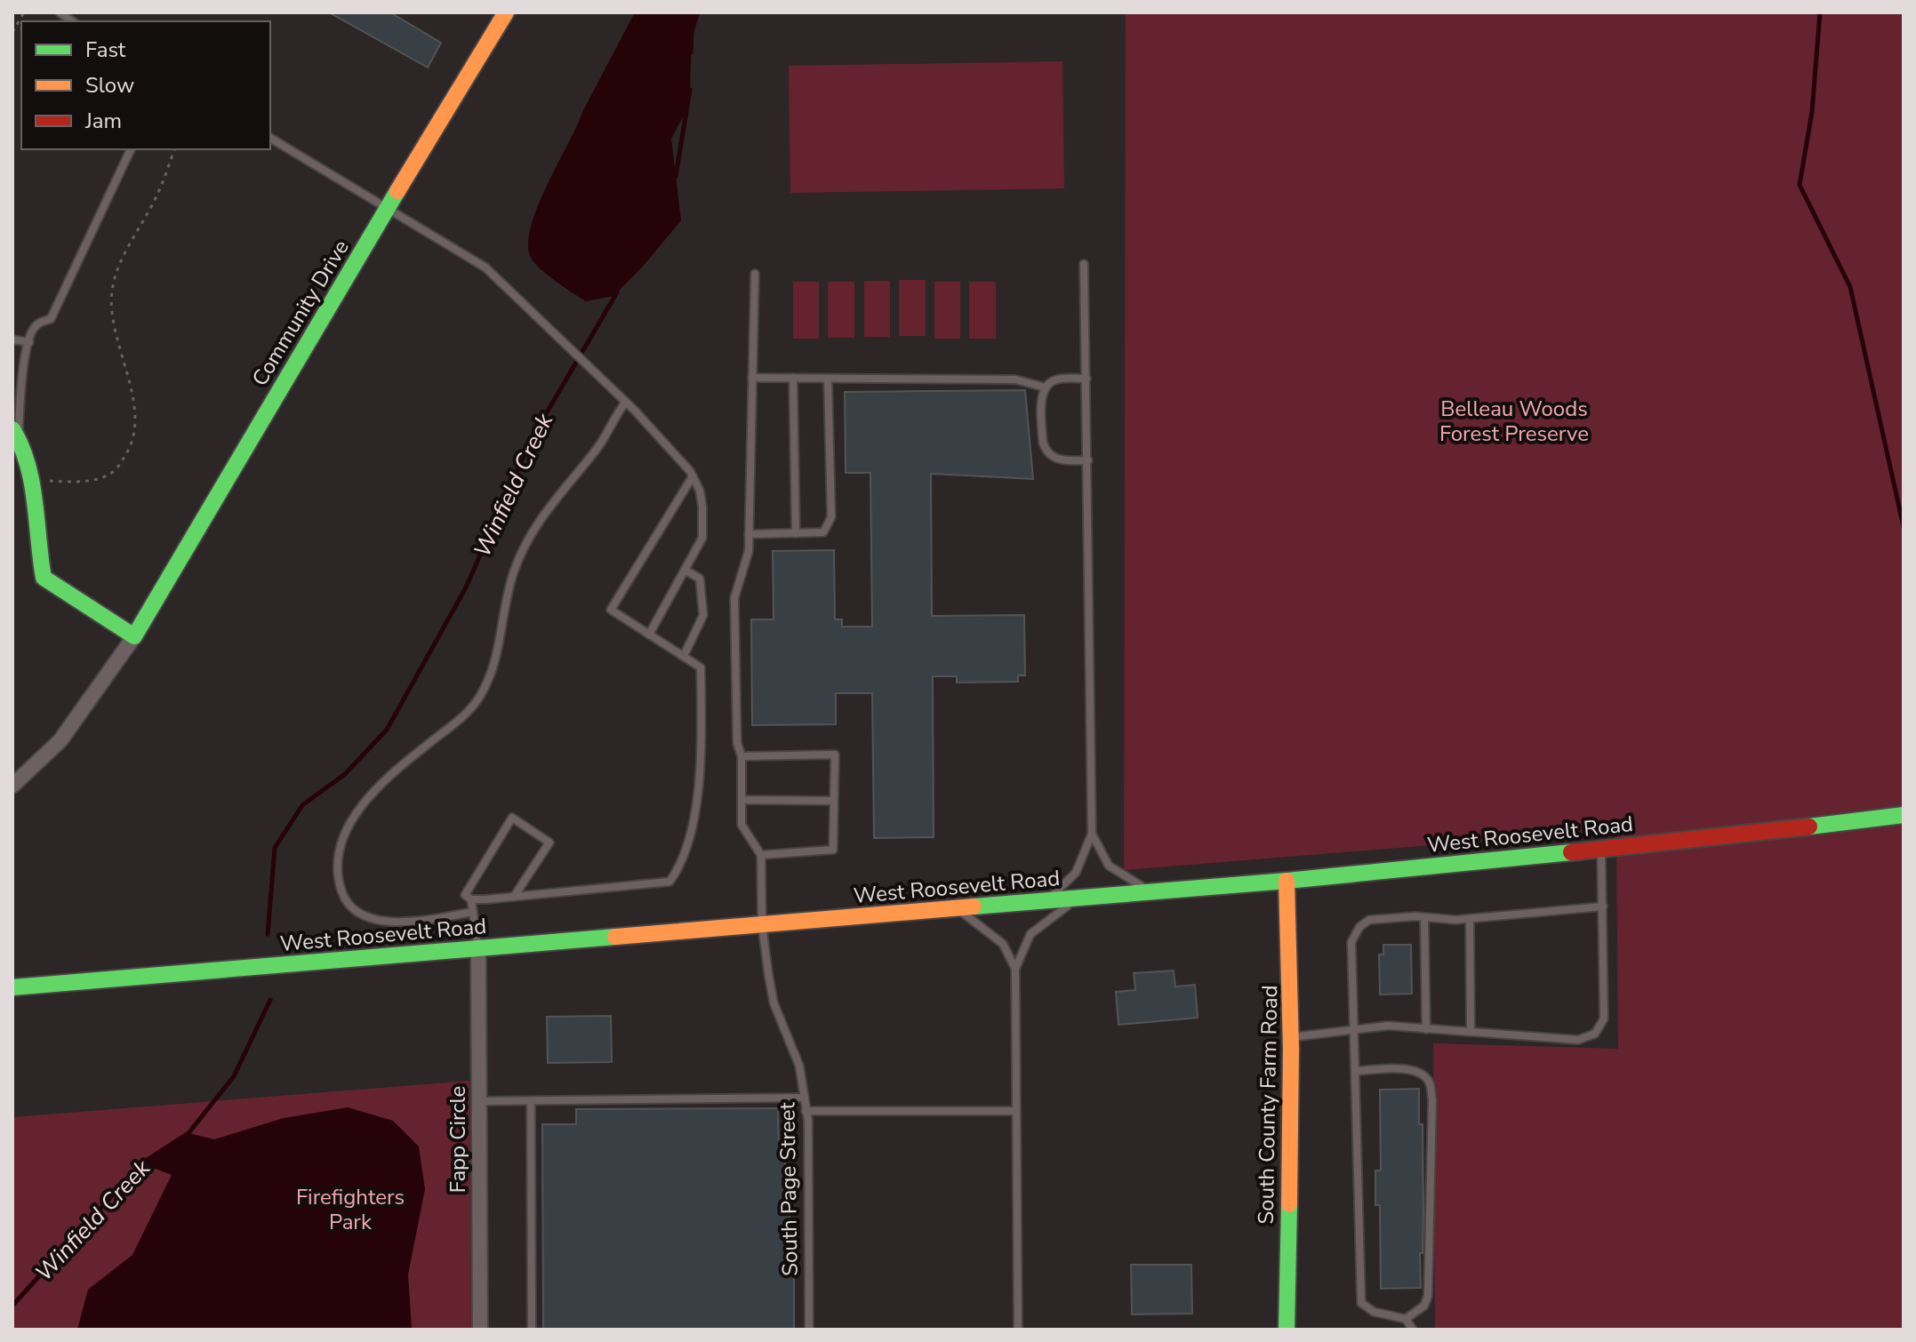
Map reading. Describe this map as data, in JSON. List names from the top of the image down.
{
  "streets": {
    "main road": ["Community Drive", "West Roosevelt Road", "South County Farm Road"],
    "street": ["Fapp Circle"],
    "lane": ["South Page Street"]
  },
  "crossings": [
    ["West Roosevelt Road", "South County Farm Road"],
    ["West Roosevelt Road", "Fapp Circle"],
    ["West Roosevelt Road", "South Page Street"]
  ],
  "water": ["Winfield Creek"],
  "parks": ["Belleau Woods Forest Preserve", "Firefighters Park"],
  "legend": ["Fast", "Slow", "Jam"]
}
